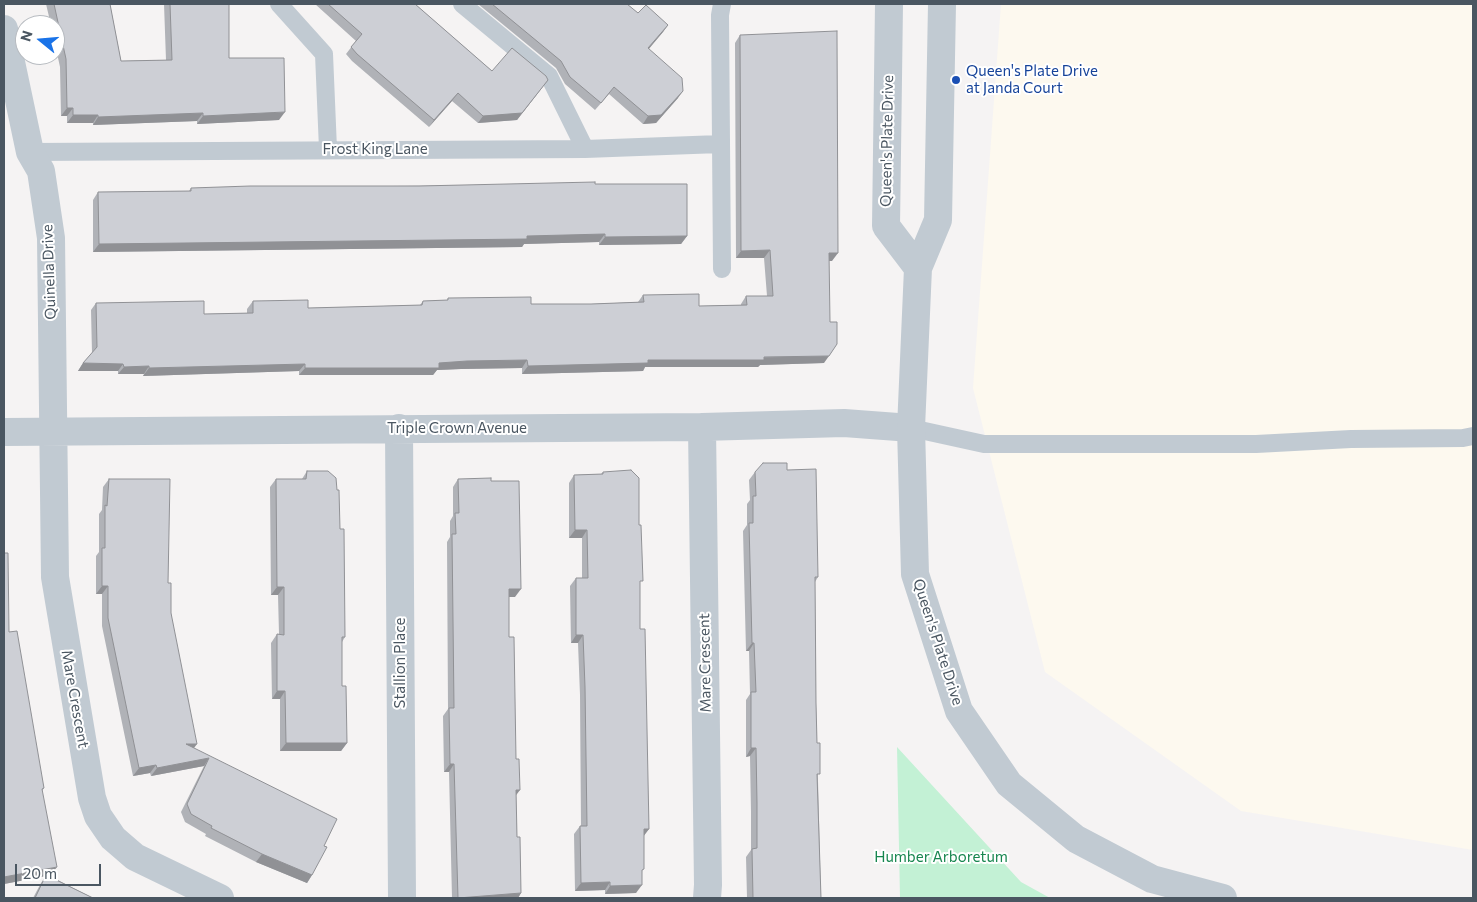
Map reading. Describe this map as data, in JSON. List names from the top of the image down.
{
  "streets": {
    "street": [
      "Queen's Plate Drive",
      "Quinella Drive",
      "Triple Crown Avenue",
      "Stallion Place",
      "Mare Crescent"
    ],
    "lane": ["Frost King Lane"]
  },
  "crossings": [
    ["Queen's Plate Drive", "Triple Crown Avenue"],
    ["Frost King Lane", "Quinella Drive"],
    ["Quinella Drive", "Triple Crown Avenue"],
    ["Quinella Drive", "Mare Crescent"],
    ["Triple Crown Avenue", "Stallion Place"],
    ["Triple Crown Avenue", "Mare Crescent"]
  ],
  "parks": ["Humber Arboretum"],
  "places": ["Queen's Plate Drive at Janda Court"],
  "scale_bar": "20 m",
  "north": "left"
}
